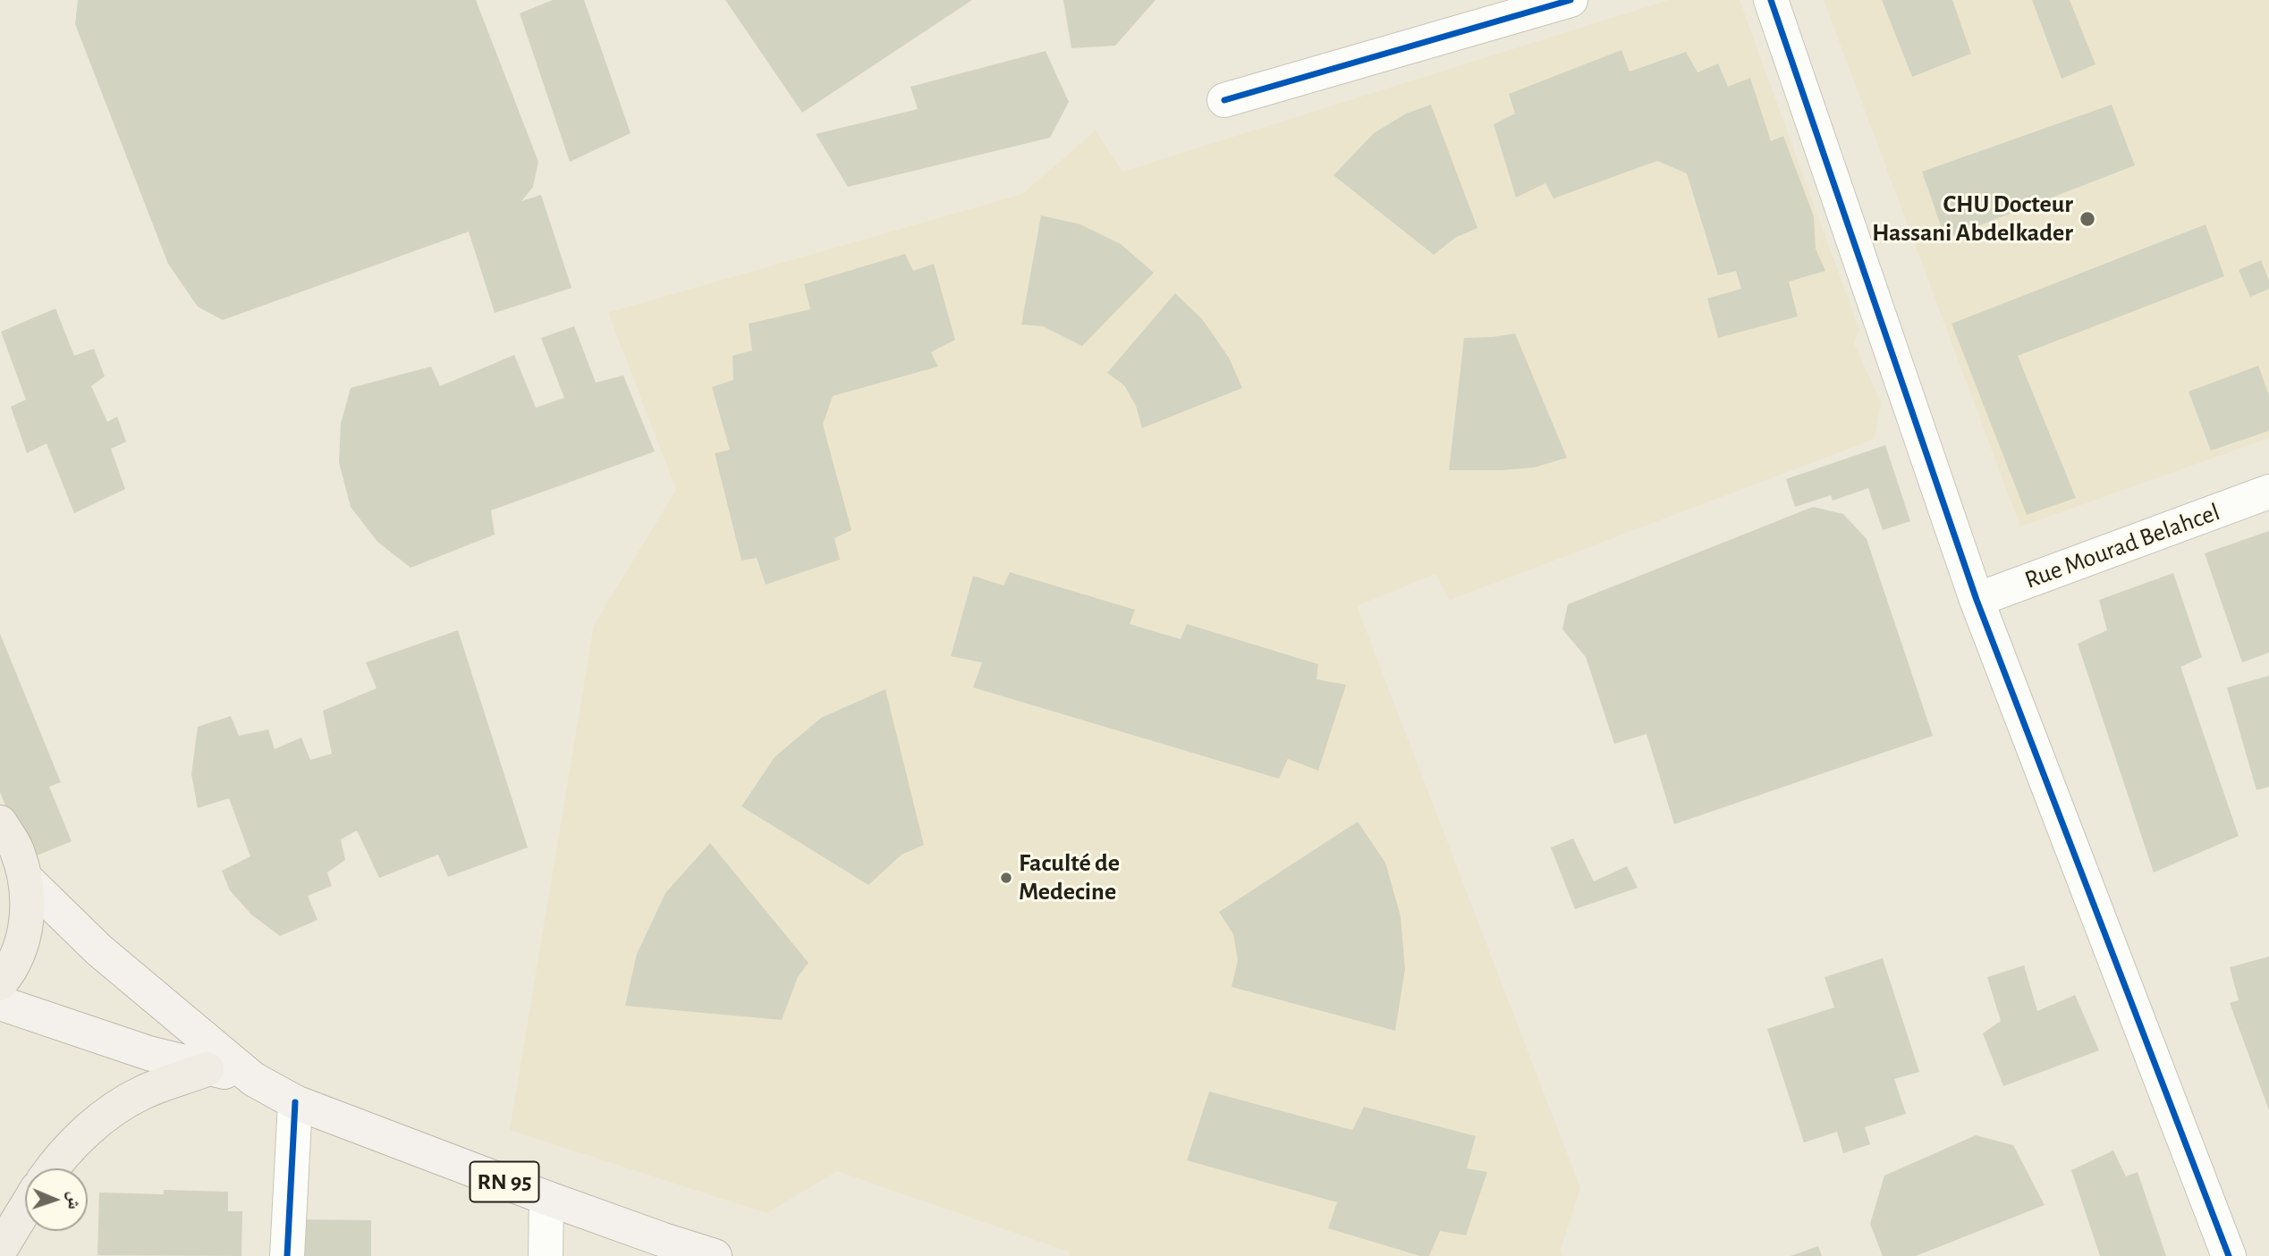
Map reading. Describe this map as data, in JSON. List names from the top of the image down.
{
  "streets": {
    "main road": ["RN 95"],
    "street": ["Rue Mourad Belahcel"]
  },
  "places": ["CHU Docteur Hassani Abdelkader", "Faculté de Medecine"],
  "north": "right"
}
